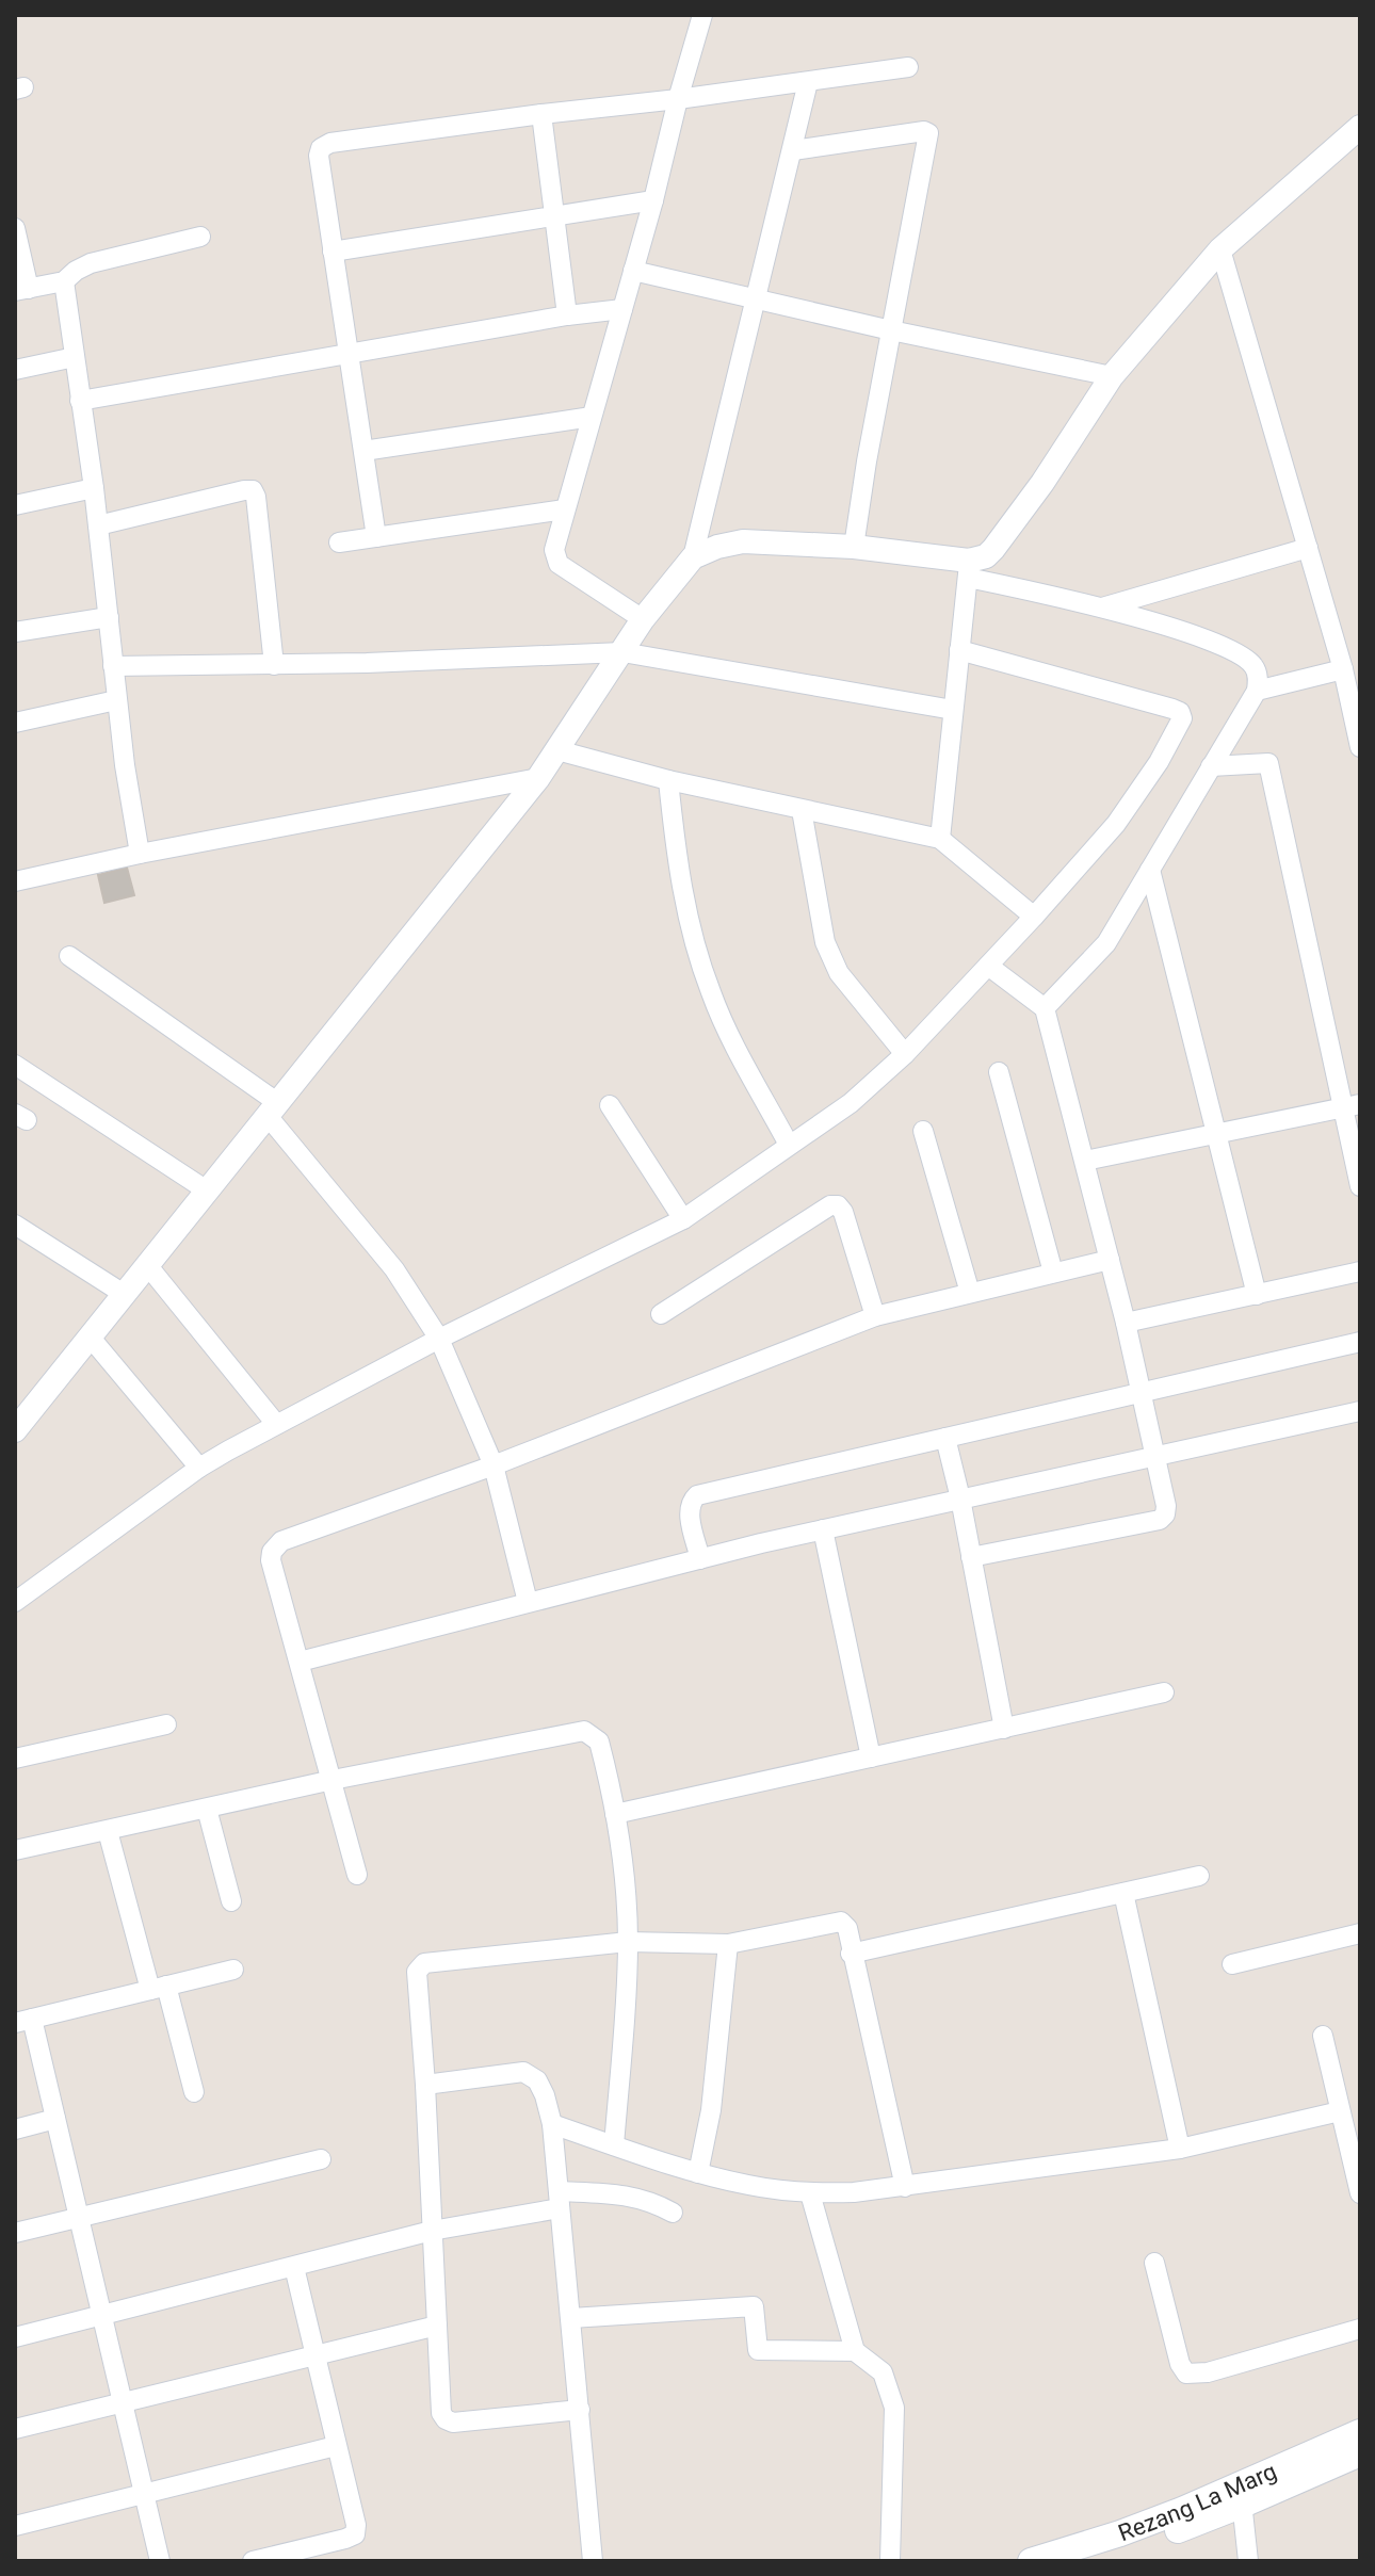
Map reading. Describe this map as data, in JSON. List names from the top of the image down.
{
  "streets": {
    "main road": ["Rezang La Marg"]
  }
}
